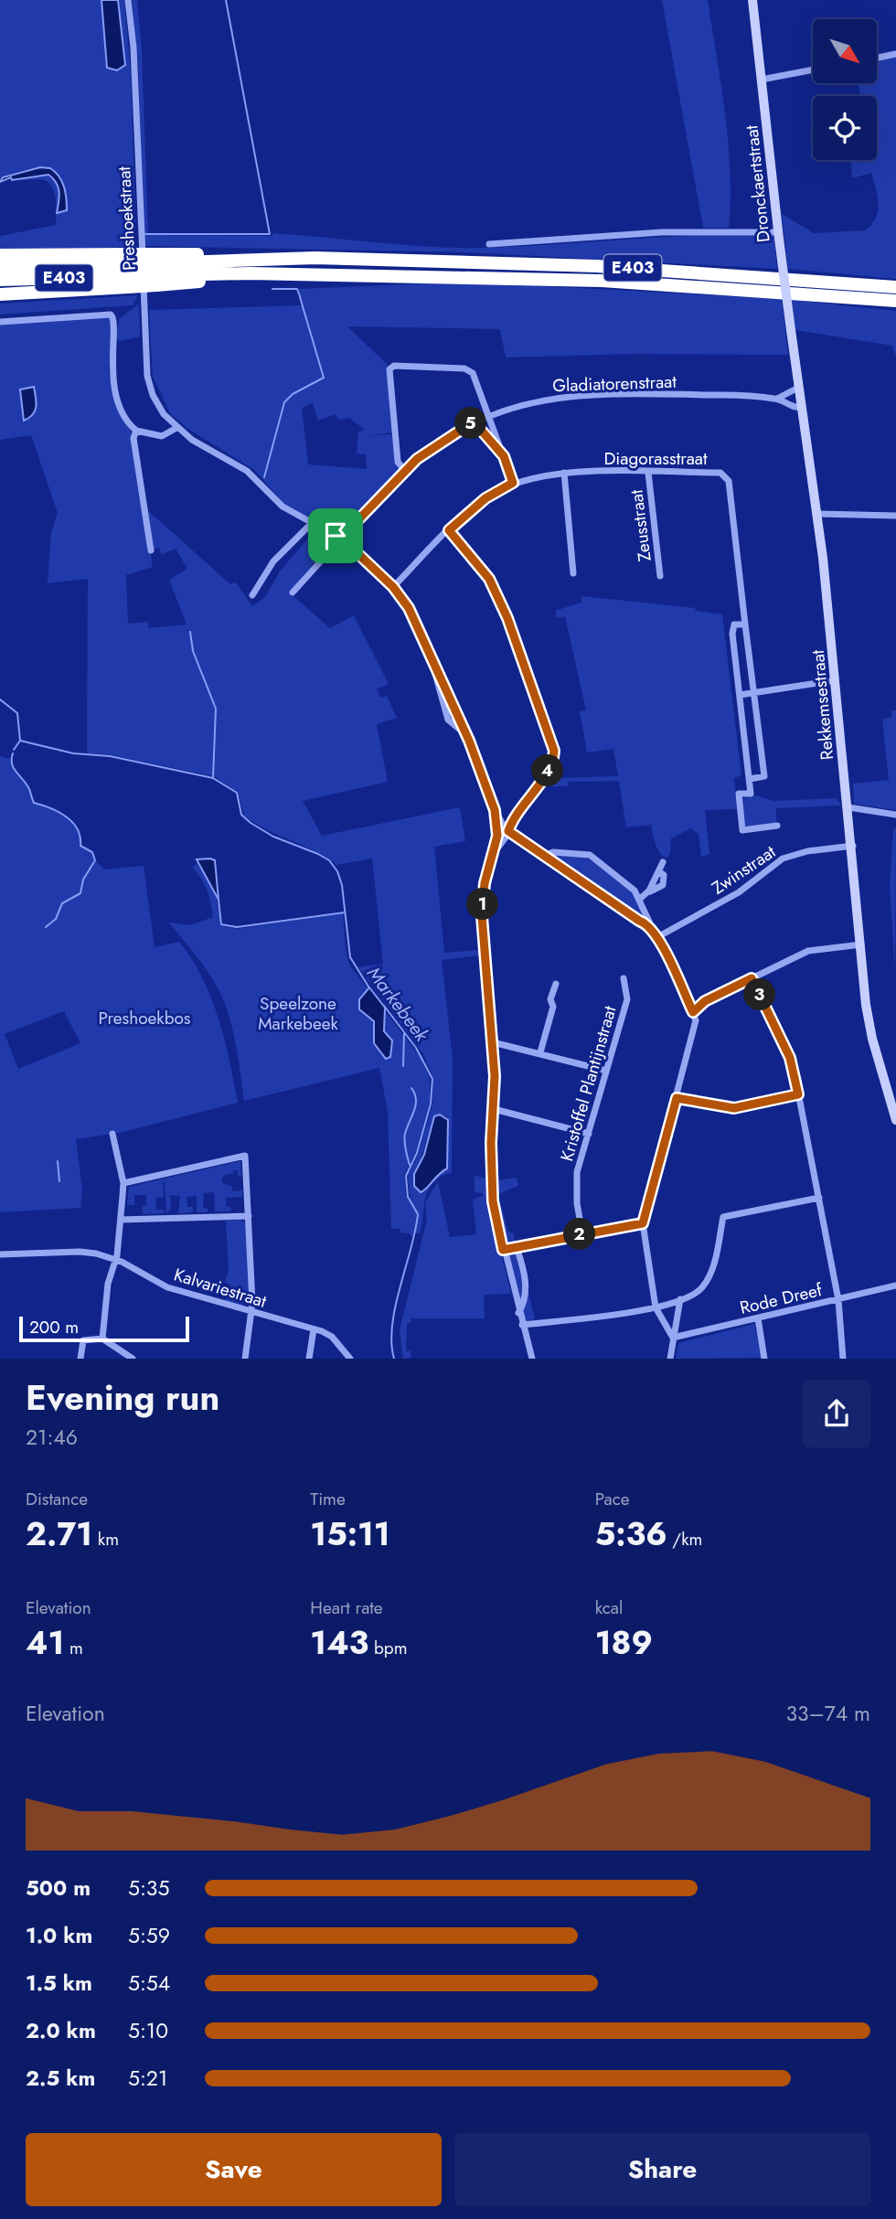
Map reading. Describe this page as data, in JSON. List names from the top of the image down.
{
  "streets": {
    "highway": ["E403"],
    "street": [
      "Dronckaertstraat",
      "Preshoekstraat",
      "Gladiatorenstraat",
      "Diagorasstraat",
      "Zeusstraat",
      "Rekkemsestraat",
      "Zwinstraat",
      "Kristoffel Plantijnstraat",
      "Kalvariestraat",
      "Rode Dreef"
    ]
  },
  "crossings": [
    ["Dronckaertstraat", "Rekkemsestraat"],
    ["Gladiatorenstraat", "Rekkemsestraat"],
    ["Diagorasstraat", "Zeusstraat"],
    ["Rekkemsestraat", "Zwinstraat"]
  ],
  "water": ["Markebeek"],
  "parks": ["Speelzone Markebeek", "Preshoekbos"],
  "scale_bar": "200 m",
  "north": "bottom right",
  "page": {
    "pins": [
      "5",
      "4",
      "1",
      "3",
      "2"
    ],
    "scale": "200 m",
    "heading": ["Evening run", "21:46"],
    "stats": [
      ["Distance", "2.71 km"],
      ["Time", "15:11"],
      ["Pace", "5:36 /km"],
      ["Elevation", "41 m"],
      ["Heart rate", "143 bpm"],
      ["kcal", "189"]
    ],
    "chart": ["Elevation", "33–74 m"],
    "list": [
      {
        "name": "500 m",
        "note": "5:35"
      },
      {
        "name": "1.0 km",
        "note": "5:59"
      },
      {
        "name": "1.5 km",
        "note": "5:54"
      },
      {
        "name": "2.0 km",
        "note": "5:10"
      },
      {
        "name": "2.5 km",
        "note": "5:21"
      }
    ],
    "buttons": ["Save", "Share"]
  }
}
